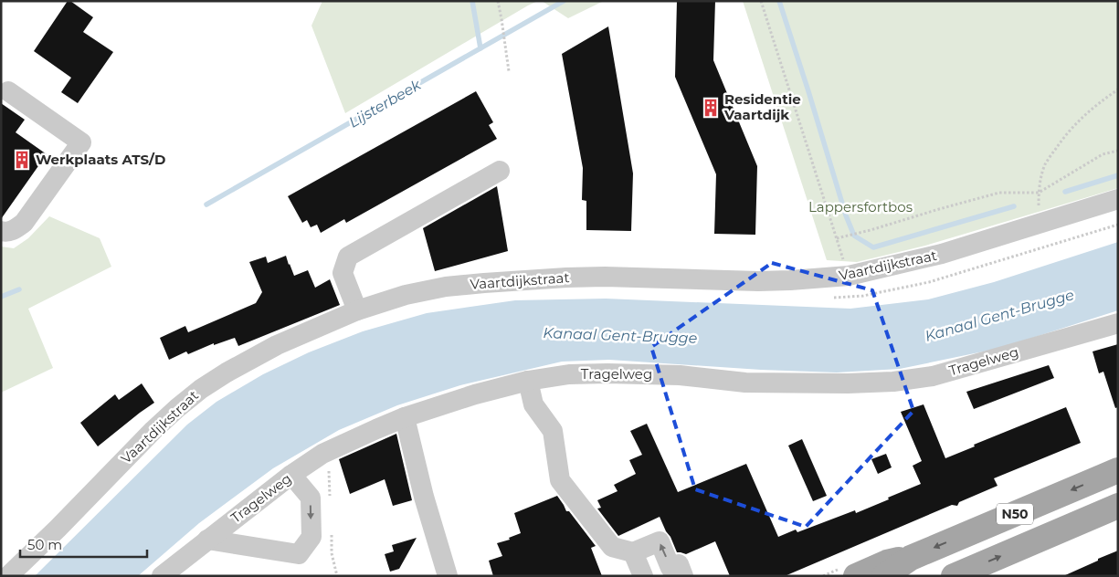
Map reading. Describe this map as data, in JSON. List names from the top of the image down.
{
  "streets": {
    "main road": ["N50"],
    "street": ["Vaartdijkstraat", "Tragelweg"]
  },
  "water": ["Lijsterbeek", "Kanaal Gent-Brugge"],
  "parks": ["Lappersfortbos"],
  "places": {
    "building": ["Residentie Vaartdijk", "Werkplaats ATS/D"]
  },
  "scale_bar": "50 m"
}
